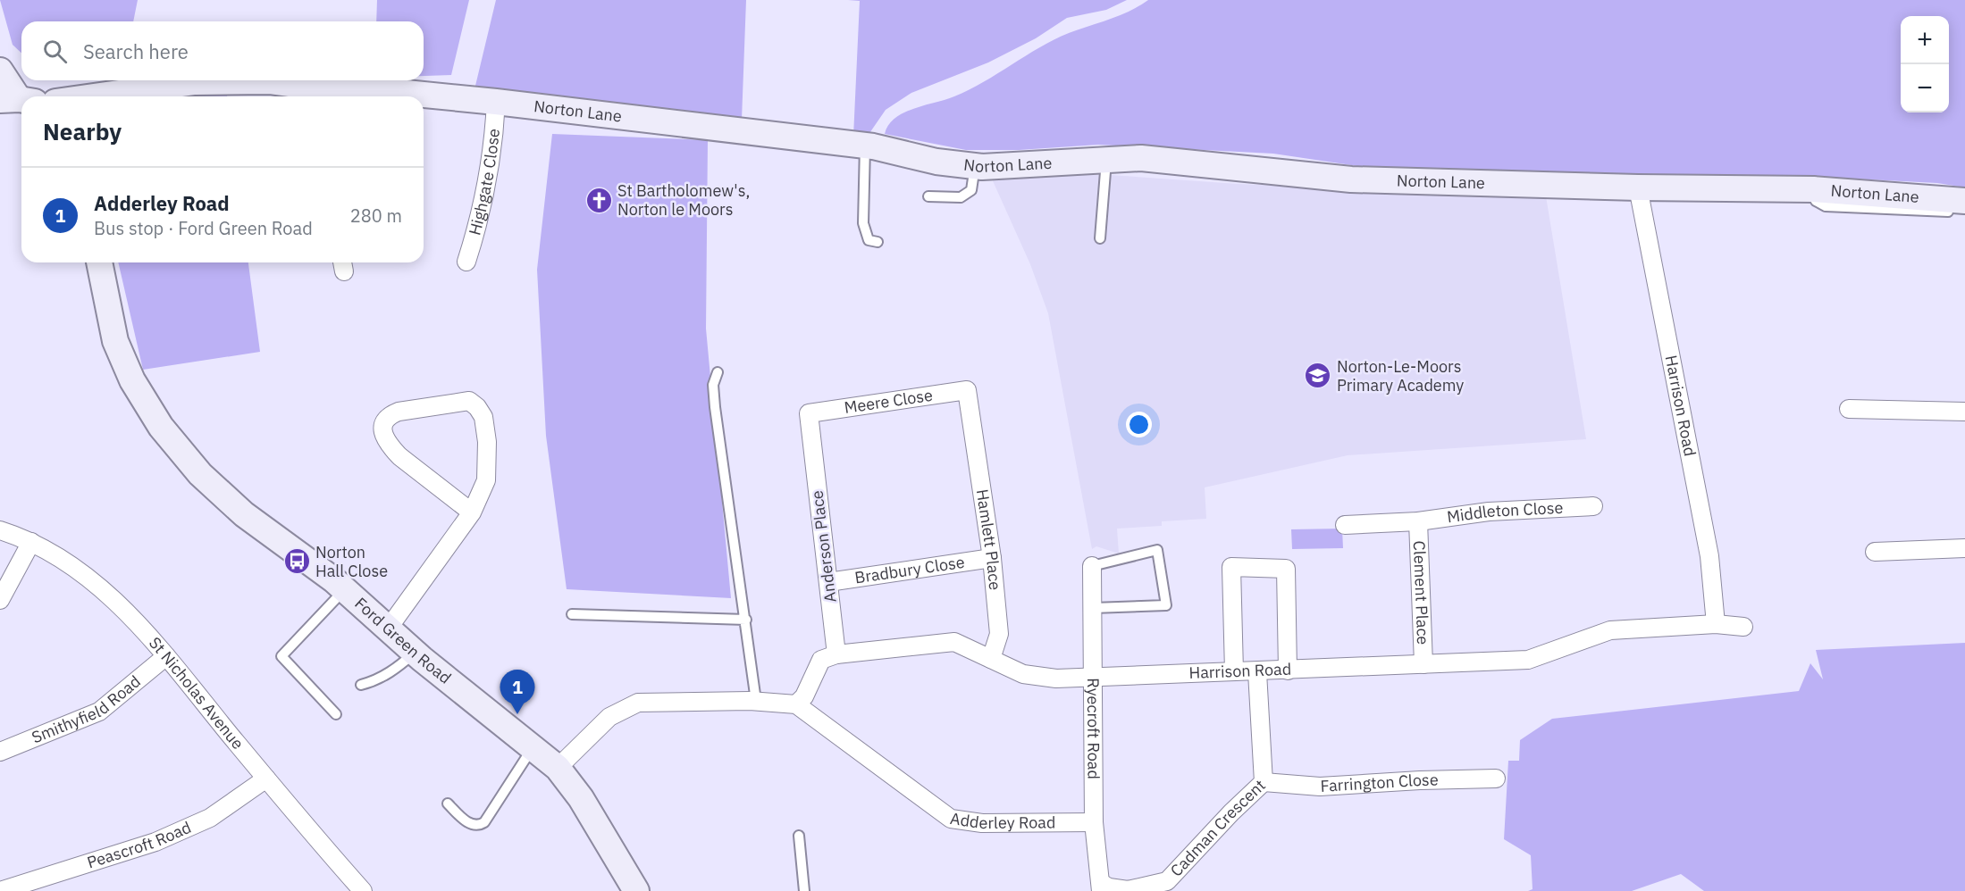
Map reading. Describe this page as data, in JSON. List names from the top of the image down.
{
  "streets": {
    "street": [
      "Norton Lane",
      "Highgate Close",
      "Meere Close",
      "Harrison Road",
      "Middleton Close",
      "Hamlett Place",
      "Anderson Place",
      "Bradbury Close",
      "Clement Place",
      "Ford Green Road",
      "St Nicholas Avenue",
      "Smithyfield Road",
      "Ryecroft Road",
      "Farrington Close",
      "Adderley Road",
      "Cadman Crescent",
      "Peascroft Road"
    ]
  },
  "crossings": [
    ["Norton Lane", "Highgate Close"],
    ["Norton Lane", "Harrison Road"],
    ["Meere Close", "Hamlett Place"],
    ["Meere Close", "Anderson Place"],
    ["Harrison Road", "Hamlett Place"],
    ["Harrison Road", "Anderson Place"],
    ["Harrison Road", "Clement Place"],
    ["Harrison Road", "Ryecroft Road"],
    ["Harrison Road", "Cadman Crescent"],
    ["Middleton Close", "Clement Place"],
    ["Hamlett Place", "Bradbury Close"],
    ["Anderson Place", "Bradbury Close"],
    ["St Nicholas Avenue", "Smithyfield Road"],
    ["St Nicholas Avenue", "Peascroft Road"],
    ["Ryecroft Road", "Adderley Road"],
    ["Ryecroft Road", "Cadman Crescent"],
    ["Farrington Close", "Cadman Crescent"]
  ],
  "places": {
    "church": ["St Bartholomew's, Norton le Moors"],
    "school or university": ["Norton-Le-Moors Primary Academy"],
    "bus stop": ["Norton Hall Close"]
  },
  "page": {
    "map_buttons": ["+", "−"],
    "search": "Search here",
    "heading": "Nearby",
    "list": [
      {
        "mark": "1",
        "name": "Adderley Road",
        "note": "Bus stop · Ford Green Road",
        "value": "280 m"
      }
    ],
    "pins": "1"
  }
}
